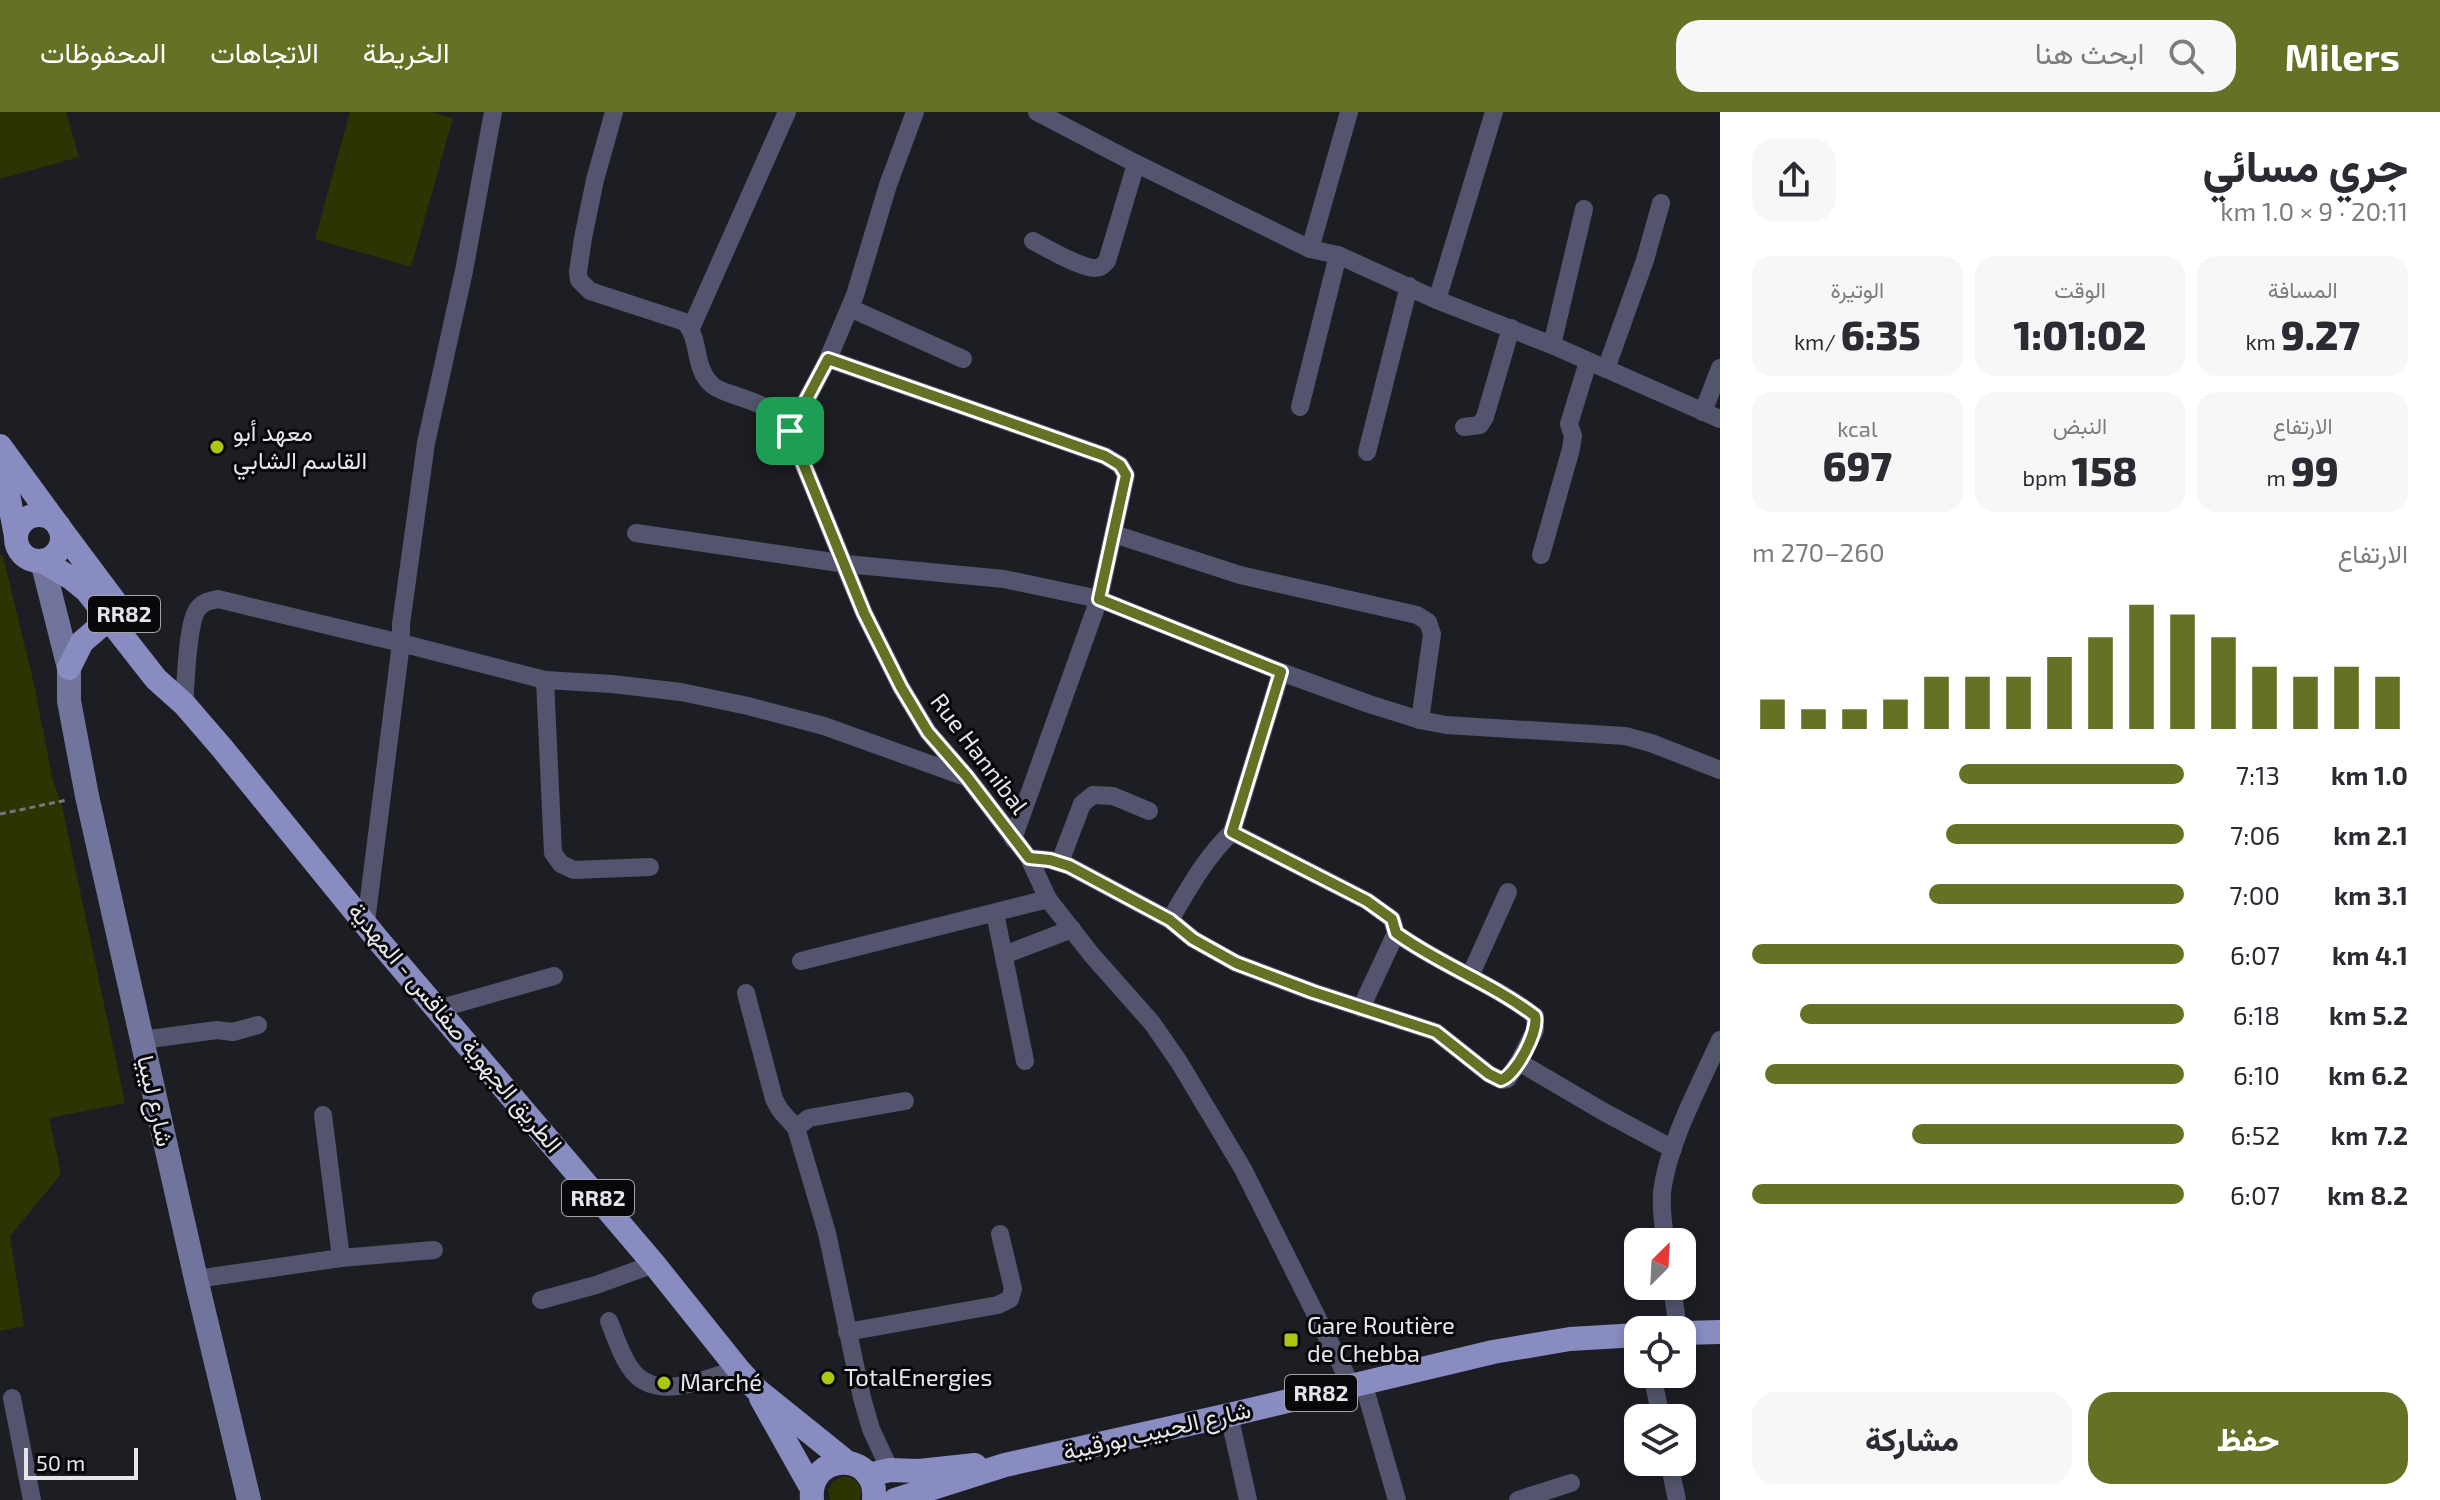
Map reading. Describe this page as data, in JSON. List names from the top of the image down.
{
  "streets": {
    "main road": [
      "RR82",
      "الطريق الجهوية صفاقس - المهدية",
      "شارع ليبيا",
      "شارع الحبيب بورقيبة"
    ],
    "street": ["Rue Hannibal"]
  },
  "crossings": [
    ["RR82", "الطريق الجهوية صفاقس - المهدية"],
    ["RR82", "شارع الحبيب بورقيبة"],
    ["Rue Hannibal", "شارع الحبيب بورقيبة"],
    ["الطريق الجهوية صفاقس - المهدية", "شارع ليبيا"],
    ["الطريق الجهوية صفاقس - المهدية", "شارع الحبيب بورقيبة"]
  ],
  "places": {
    "other": ["معهد أبو القاسم الشابي", "TotalEnergies", "Marché"],
    "transit": ["Gare Routière de Chebba"]
  },
  "scale_bar": "50 m",
  "north": "top right",
  "page": {
    "header": "Milers",
    "search": "ابحث هنا",
    "nav": ["الخريطة", "الاتجاهات", "المحفوظات"],
    "heading": ["جري مسائي", "20:11 · 9 × 1.0 km"],
    "stats": [
      ["المسافة", "9.27 km"],
      ["الوقت", "1:01:02"],
      ["الوتيرة", "6:35 /km"],
      ["الارتفاع", "99 m"],
      ["النبض", "158 bpm"],
      ["kcal", "697"]
    ],
    "chart": ["الارتفاع", "260–270 m"],
    "list": [
      {
        "name": "1.0 km",
        "note": "7:13"
      },
      {
        "name": "2.1 km",
        "note": "7:06"
      },
      {
        "name": "3.1 km",
        "note": "7:00"
      },
      {
        "name": "4.1 km",
        "note": "6:07"
      },
      {
        "name": "5.2 km",
        "note": "6:18"
      },
      {
        "name": "6.2 km",
        "note": "6:10"
      },
      {
        "name": "7.2 km",
        "note": "6:52"
      },
      {
        "name": "8.2 km",
        "note": "6:07"
      }
    ],
    "buttons": ["حفظ", "مشاركة"],
    "scale": "50 m"
  }
}
